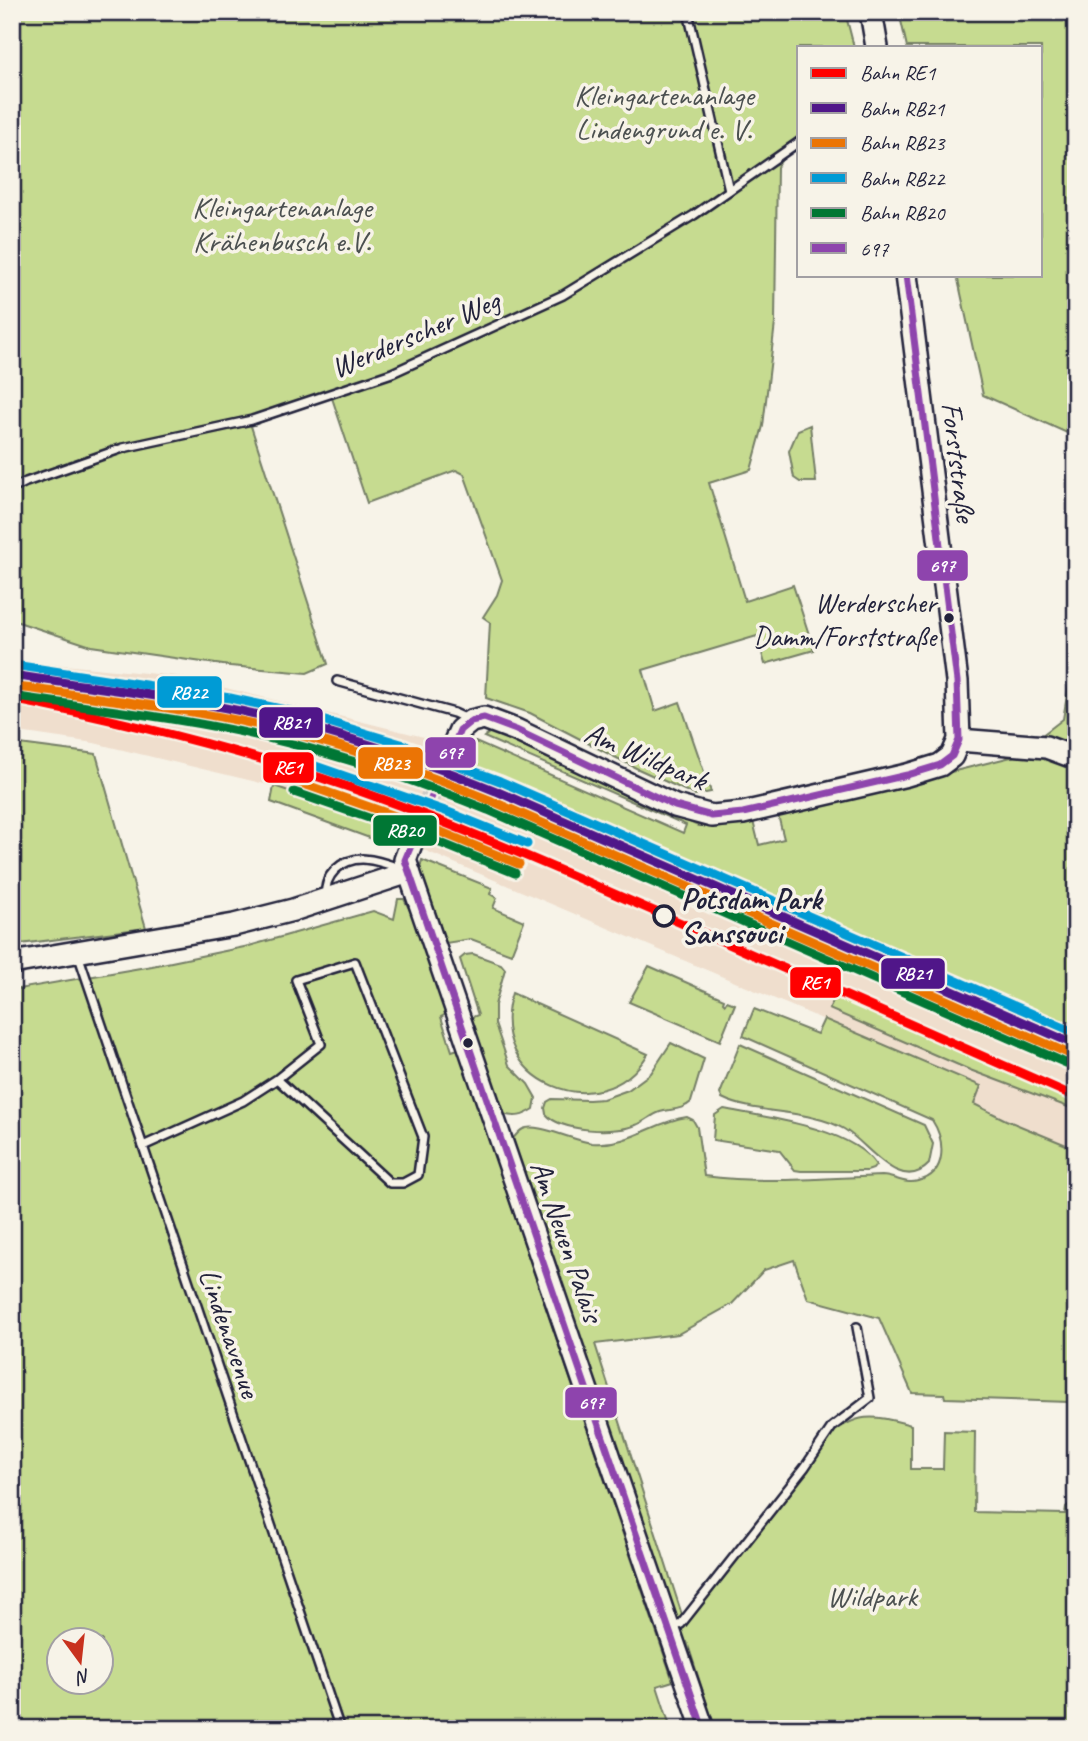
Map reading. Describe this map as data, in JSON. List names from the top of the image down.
{
  "streets": {
    "street": ["Forststraße", "Am Wildpark", "Am Neuen Palais"],
    "lane": ["Werderscher Weg", "Lindenavenue"]
  },
  "crossings": [
    ["Forststraße", "Am Wildpark"]
  ],
  "parks": ["Kleingartenanlage Lindengrund e. V.", "Kleingartenanlage Krähenbusch e.V.", "Wildpark"],
  "places": ["Werderscher Damm/Forststraße", "Potsdam Park Sanssouci"],
  "lines": [
    "transit line 697",
    "rail line RB22",
    "rail line RB21",
    "rail line RB23",
    "rail line RB20",
    "rail line RE1"
  ],
  "legend": [
    "Bahn RE1",
    "Bahn RB21",
    "Bahn RB23",
    "Bahn RB22",
    "Bahn RB20",
    "697"
  ],
  "north": "bottom"
}
